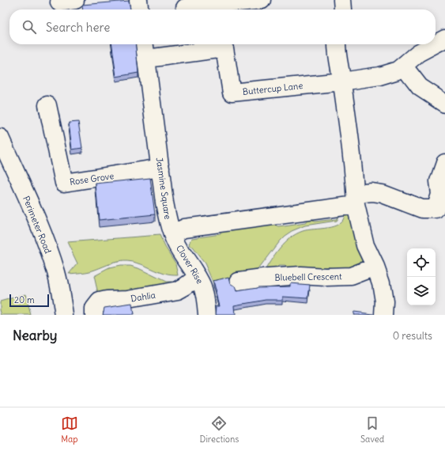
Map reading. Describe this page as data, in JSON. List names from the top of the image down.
{
  "streets": {
    "street": [
      "Buttercup Lane",
      "Rose Grove",
      "Jasmine Square",
      "Perimeter Road",
      "Clover Rise",
      "Bluebell Crescent",
      "Dahlia"
    ]
  },
  "crossings": [
    ["Buttercup Lane", "Jasmine Square"],
    ["Rose Grove", "Jasmine Square"],
    ["Jasmine Square", "Clover Rise"],
    ["Clover Rise", "Dahlia"]
  ],
  "scale_bar": "20 m",
  "page": {
    "search": "Search here",
    "scale": "20 m",
    "heading": ["Nearby", "0 results"],
    "nav": ["Map", "Directions", "Saved"]
  }
}
